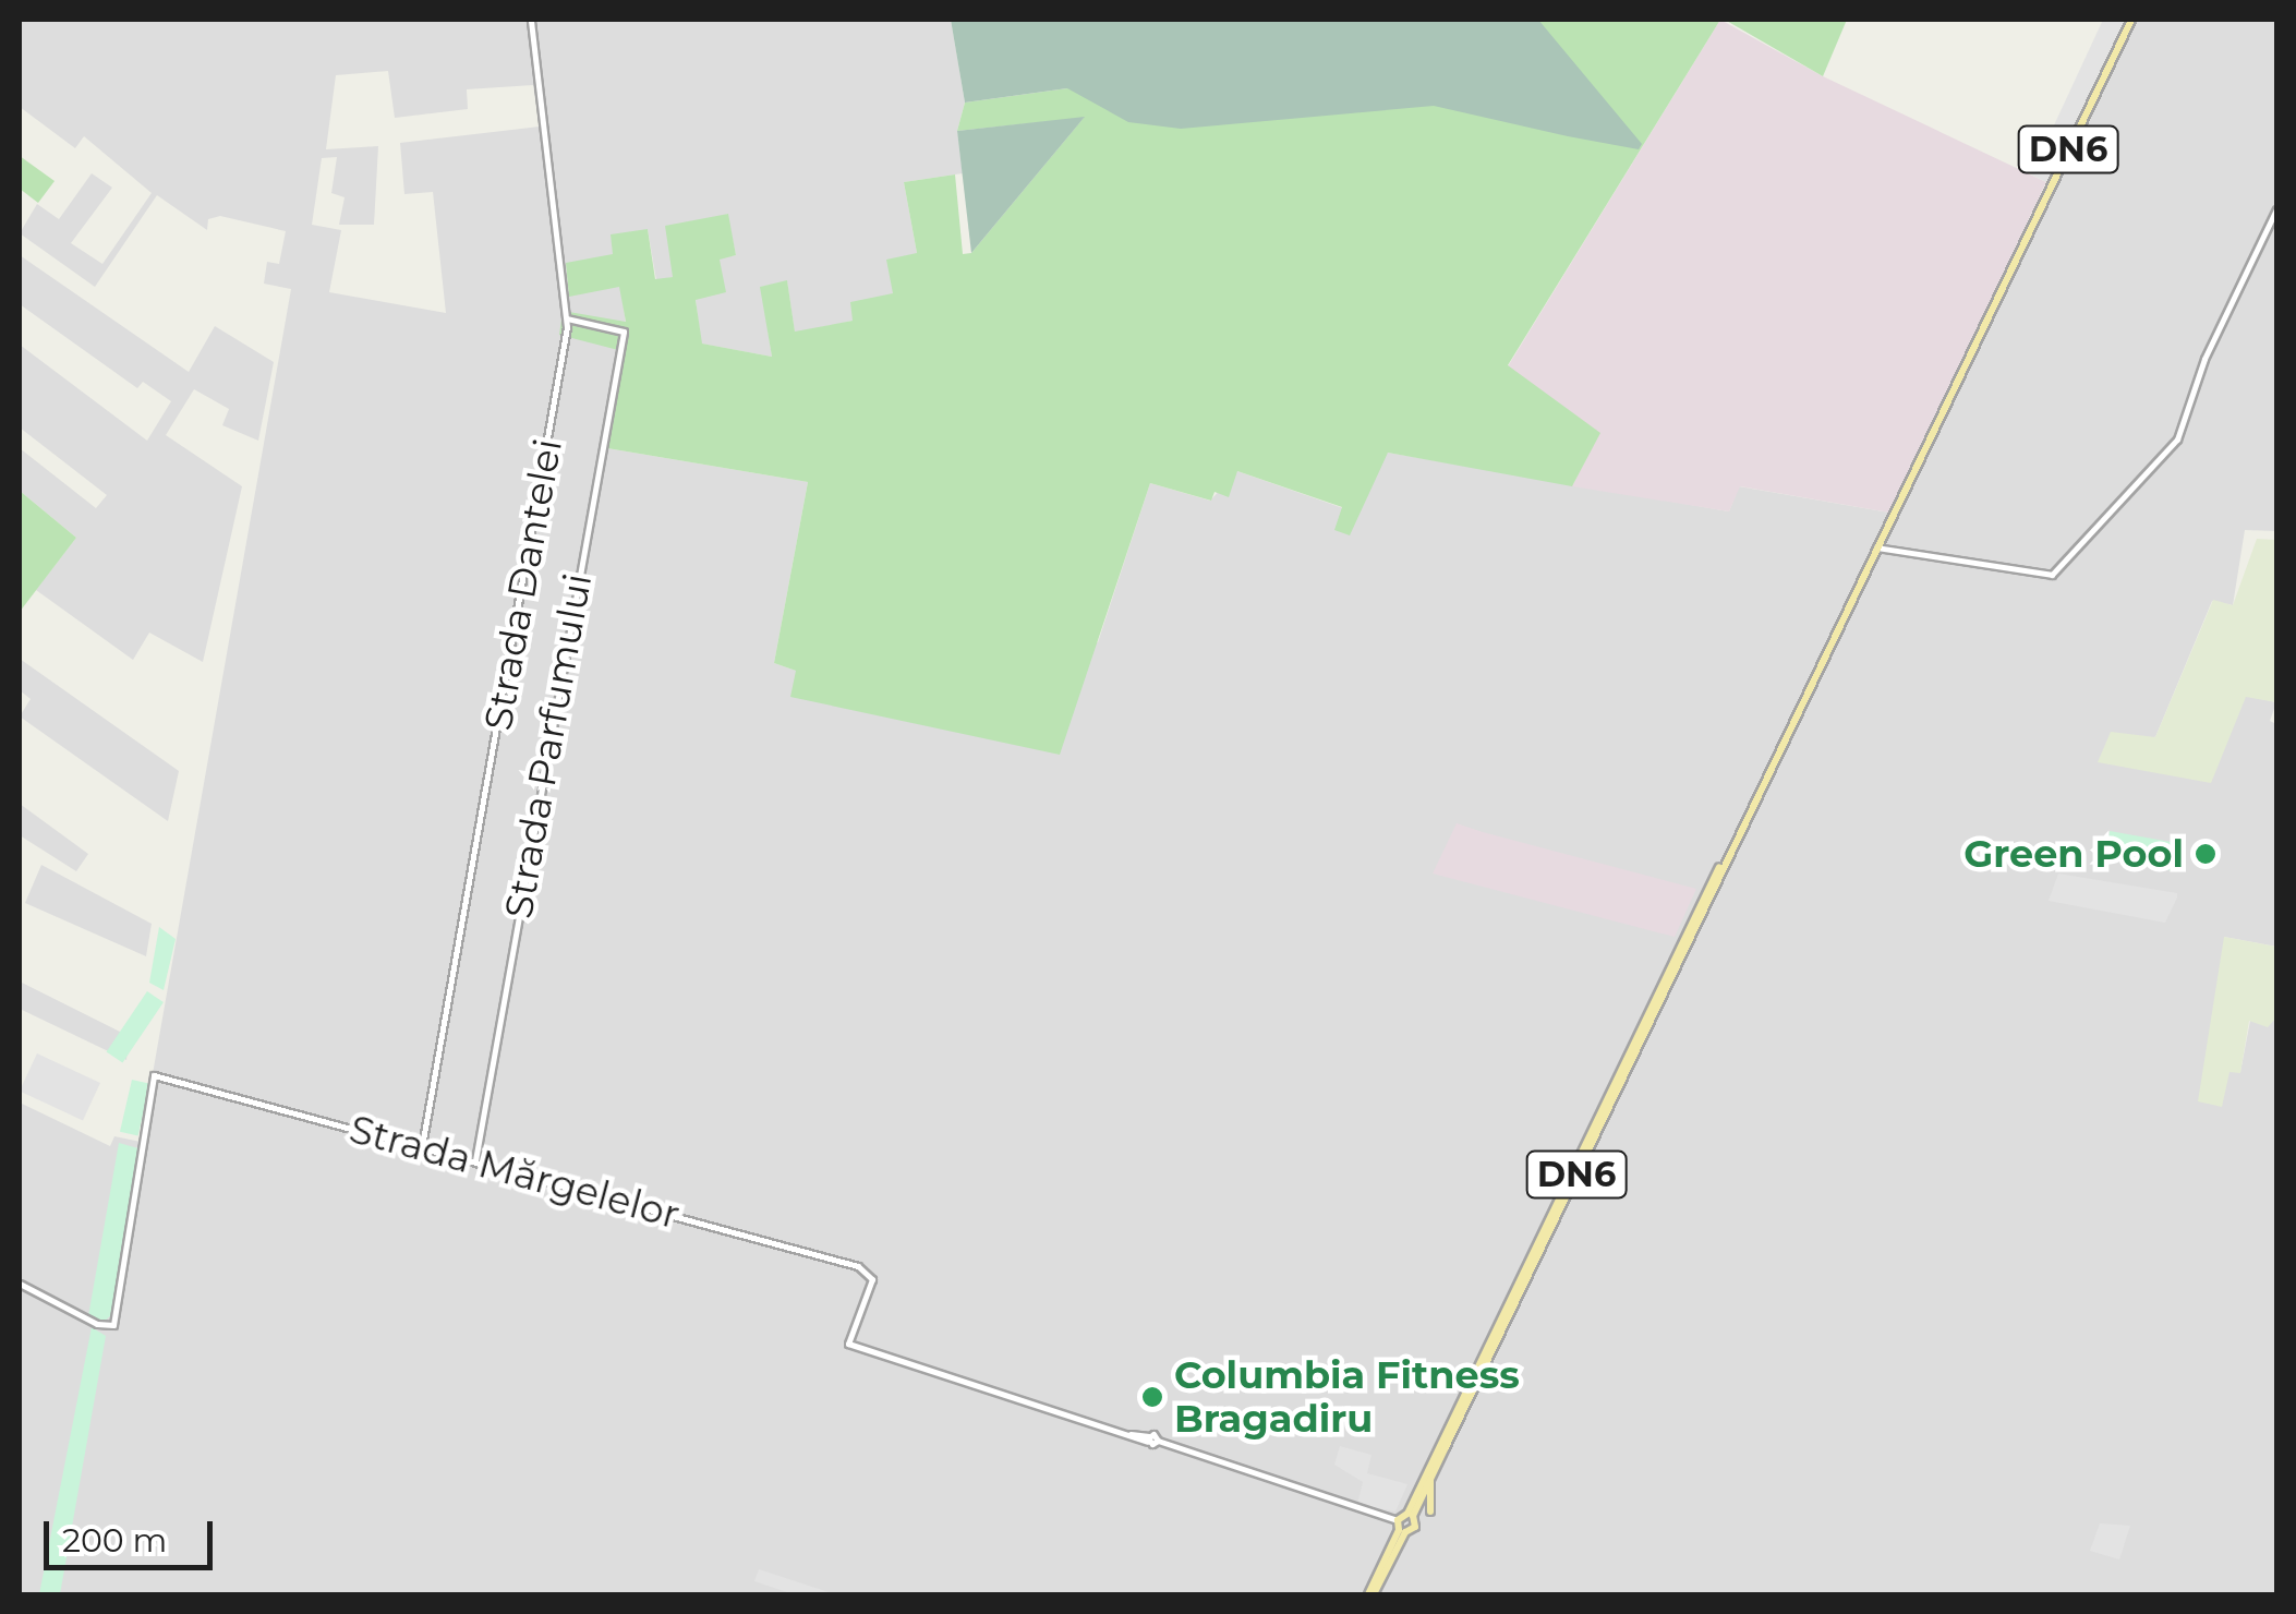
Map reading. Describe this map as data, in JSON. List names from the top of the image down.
{
  "streets": {
    "main road": ["DN6"],
    "street": ["Strada Dantelei", "Strada Parfumului", "Strada Mărgelelor"]
  },
  "crossings": [
    ["DN6", "Strada Mărgelelor"],
    ["Strada Dantelei", "Strada Parfumului"],
    ["Strada Dantelei", "Strada Mărgelelor"],
    ["Strada Parfumului", "Strada Mărgelelor"]
  ],
  "places": ["Green Pool", "Columbia Fitness Bragadiru"],
  "scale_bar": "200 m"
}
